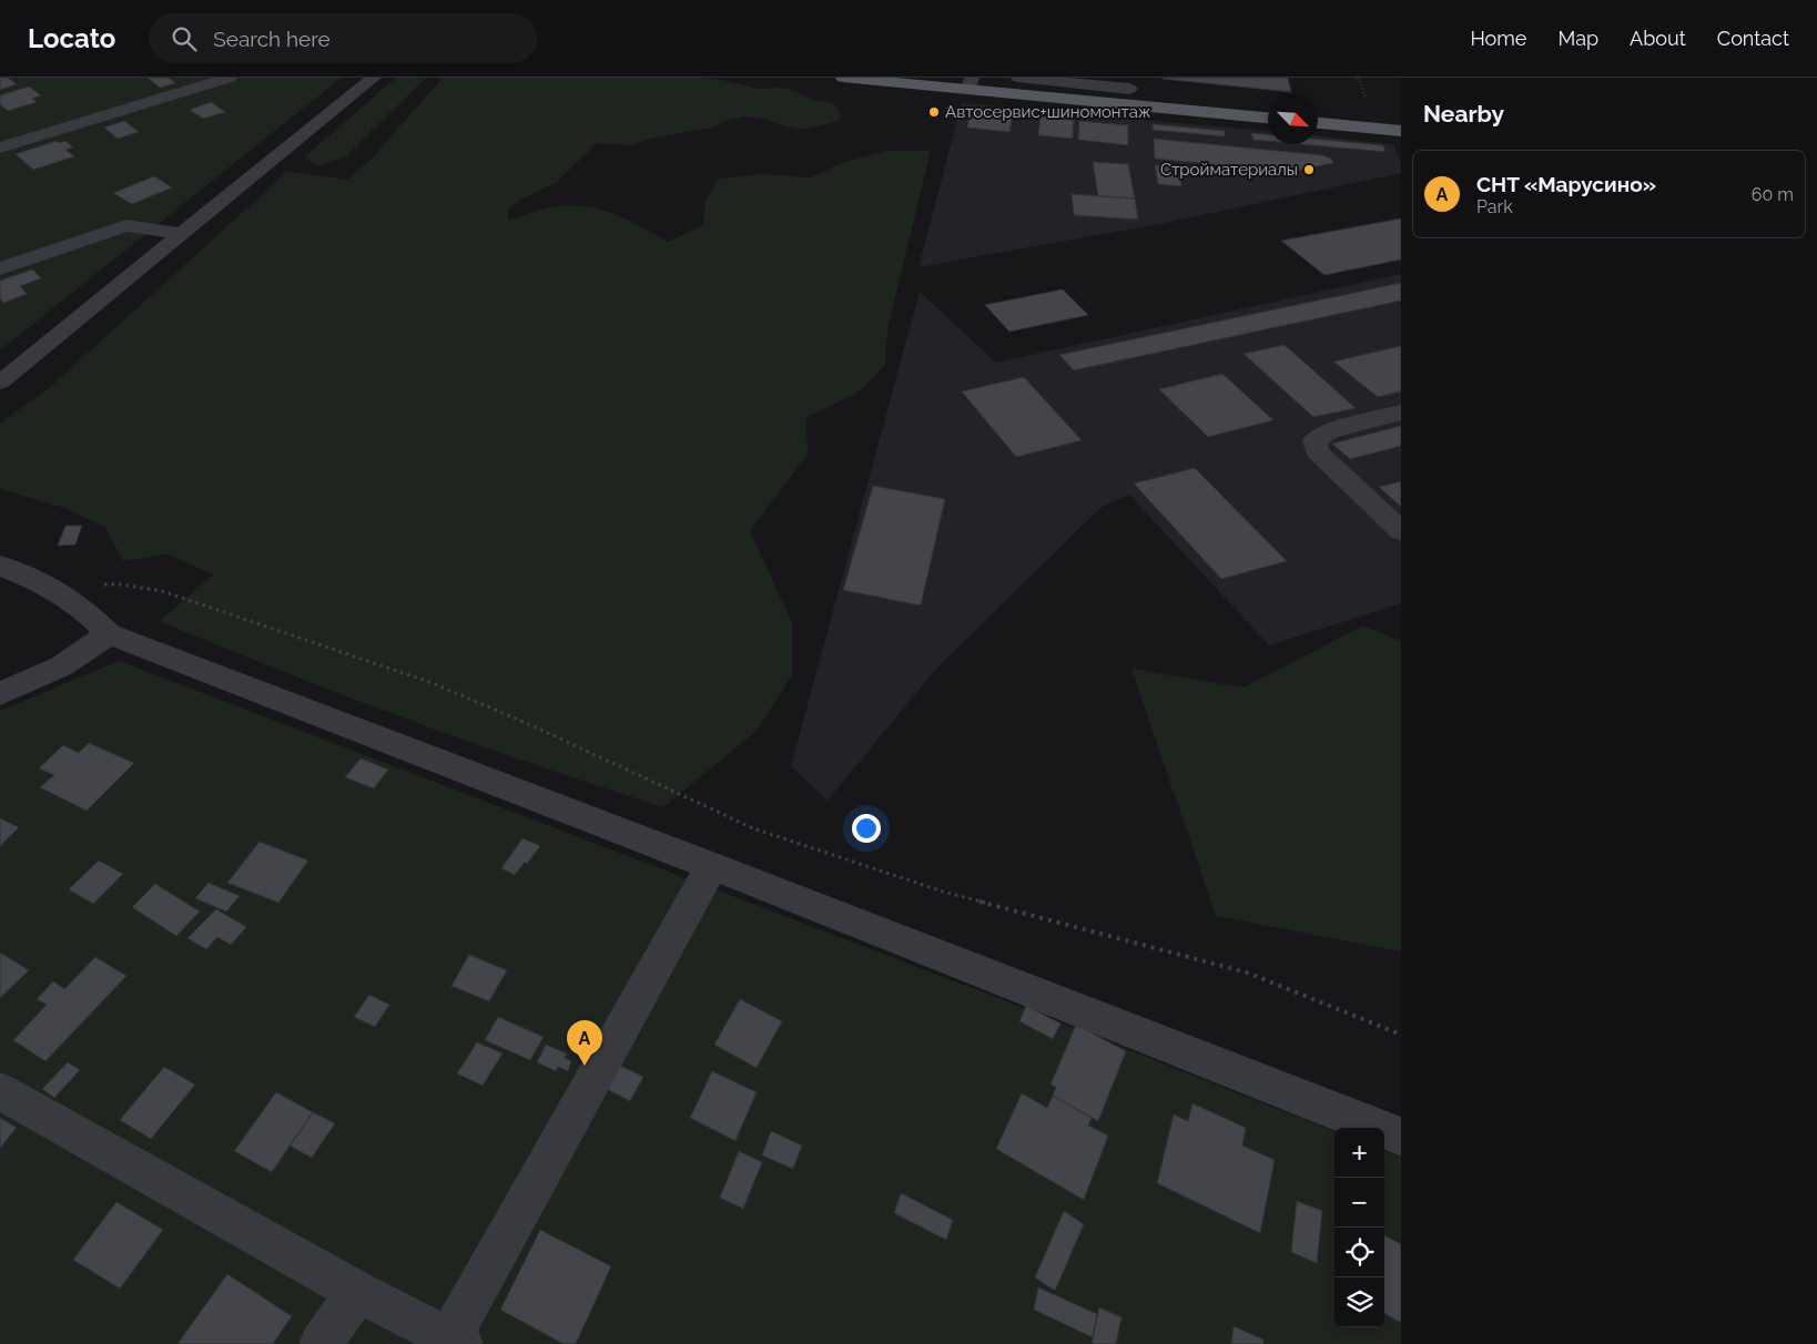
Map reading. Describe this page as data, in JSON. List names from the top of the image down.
{
  "places": ["Автосервис+шиномонтаж", "Стройматериалы"],
  "north": "bottom right",
  "page": {
    "header": "Locato",
    "search": "Search here",
    "nav": [
      "Home",
      "Map",
      "About",
      "Contact"
    ],
    "heading": "Nearby",
    "list": [
      {
        "mark": "A",
        "name": "СНТ «Марусино»",
        "note": "Park",
        "value": "60 m"
      }
    ],
    "pins": "A",
    "map_buttons": ["+", "−"]
  }
}
